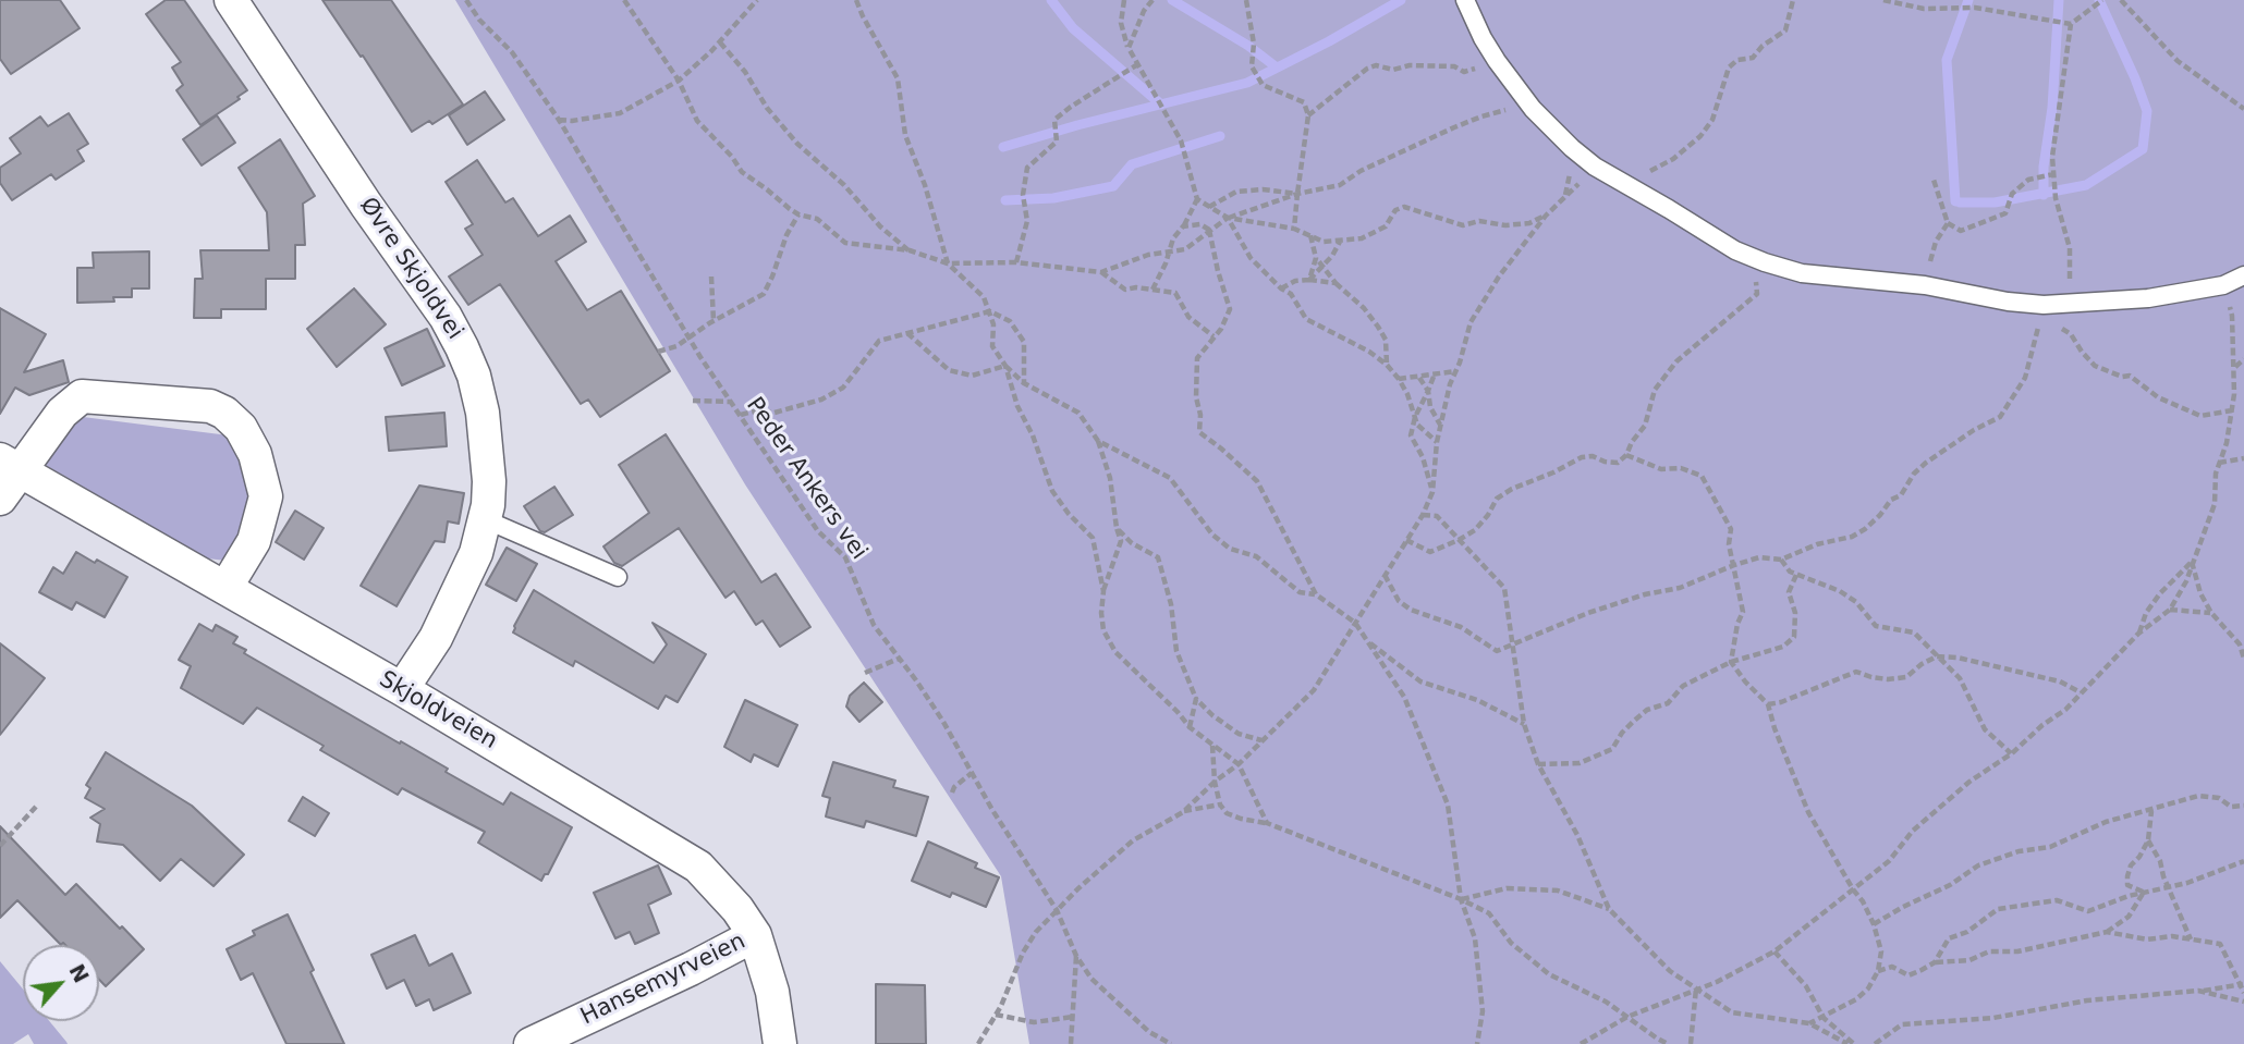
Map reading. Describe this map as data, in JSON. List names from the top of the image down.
{
  "streets": {
    "street": ["Øvre Skjoldvei", "Skjoldveien", "Hansemyrveien"],
    "path": ["Peder Ankers vei"]
  },
  "crossings": [
    ["Øvre Skjoldvei", "Skjoldveien"],
    ["Skjoldveien", "Hansemyrveien"]
  ],
  "north": "top right"
}
